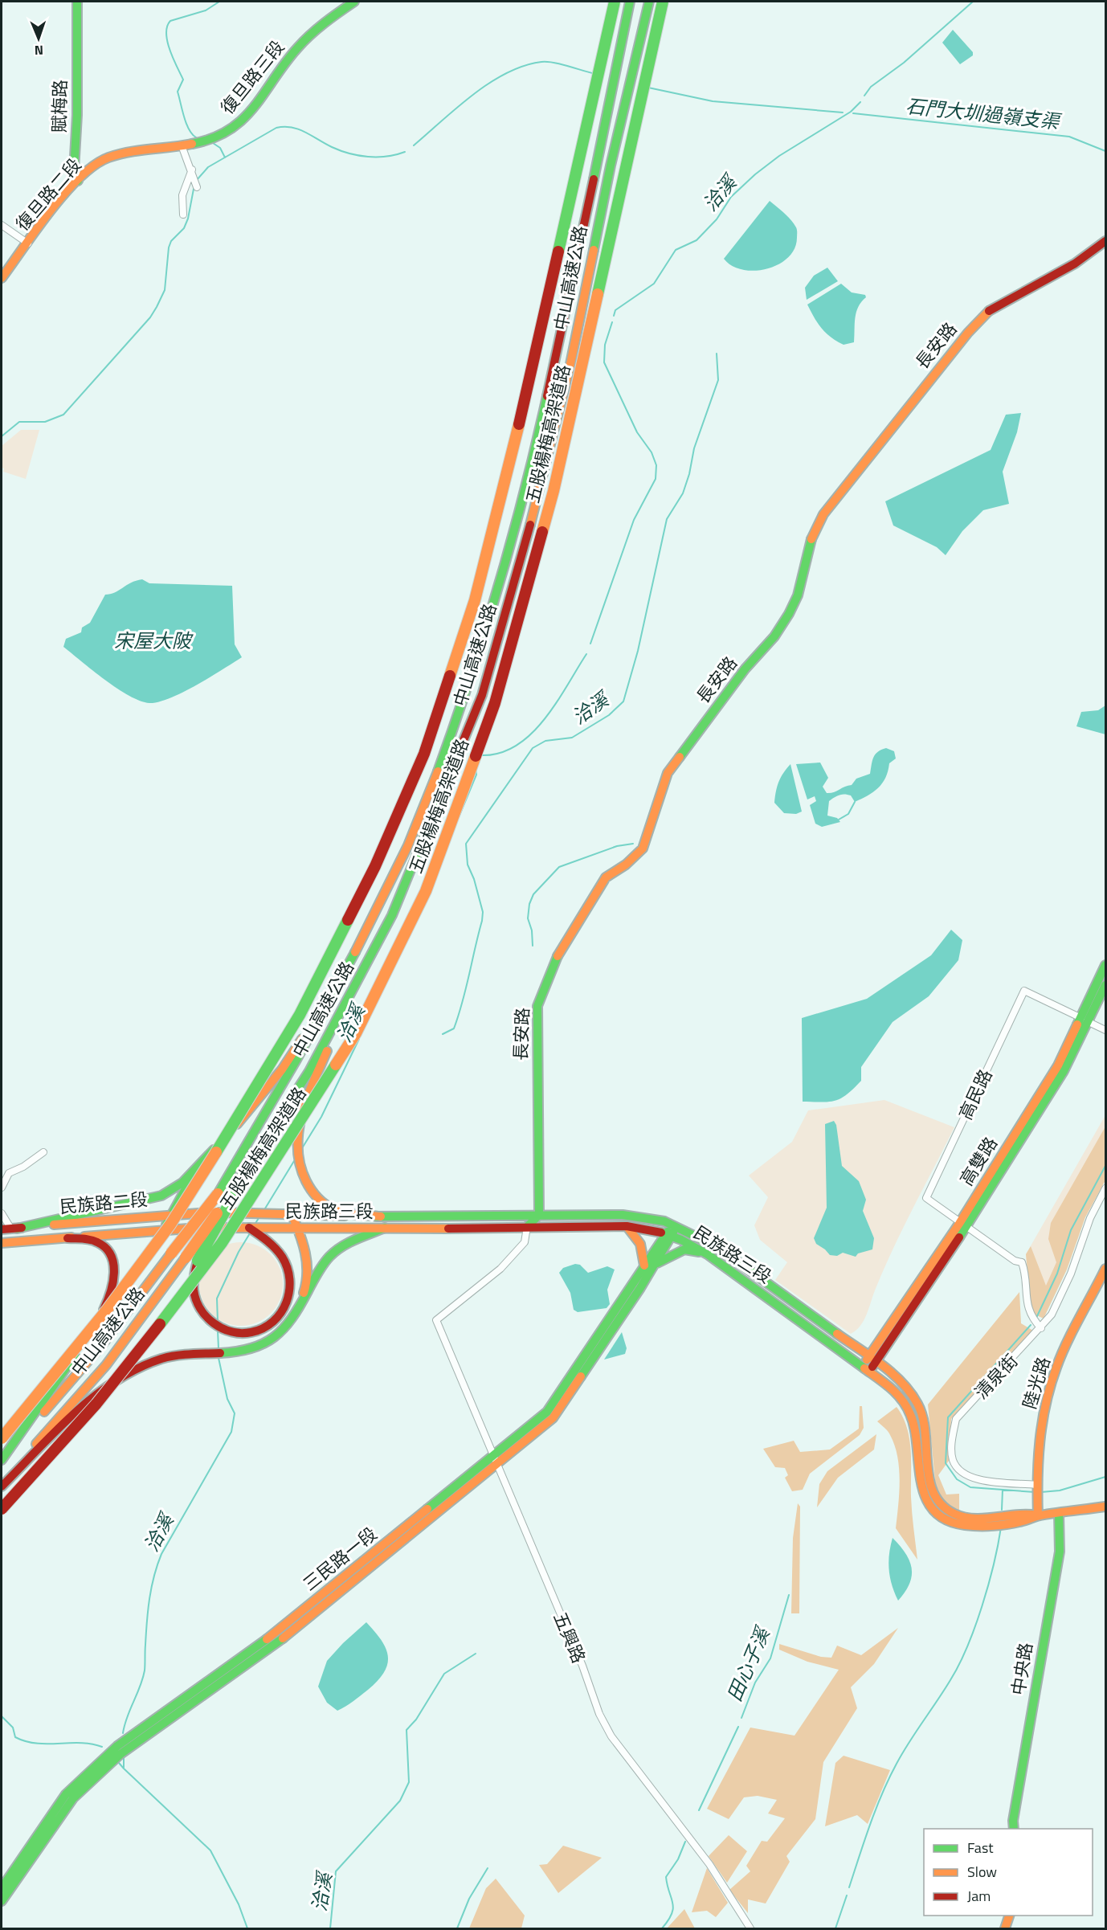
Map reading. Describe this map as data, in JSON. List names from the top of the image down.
{
  "streets": {
    "main road": [
      "復旦路三段",
      "賦梅路",
      "復旦路二段",
      "中山高速公路",
      "長安路",
      "五股楊梅高架道路",
      "高雙路",
      "民族路二段",
      "民族路三段",
      "陸光路",
      "三民路一段",
      "中央路"
    ],
    "street": ["高民路", "清泉街", "五興路"]
  },
  "crossings": [
    ["復旦路三段", "復旦路二段"],
    ["賦梅路", "復旦路二段"],
    ["長安路", "民族路三段"],
    ["高民路", "高雙路"],
    ["高雙路", "民族路三段"],
    ["民族路二段", "民族路三段"],
    ["民族路三段", "陸光路"],
    ["民族路三段", "三民路一段"],
    ["民族路三段", "五興路"],
    ["民族路三段", "中央路"],
    ["清泉街", "陸光路"],
    ["三民路一段", "五興路"]
  ],
  "water": [
    "石門大圳過嶺支渠",
    "洽溪",
    "宋屋大陂",
    "田心子溪"
  ],
  "legend": ["Fast", "Slow", "Jam"],
  "north": "bottom"
}
